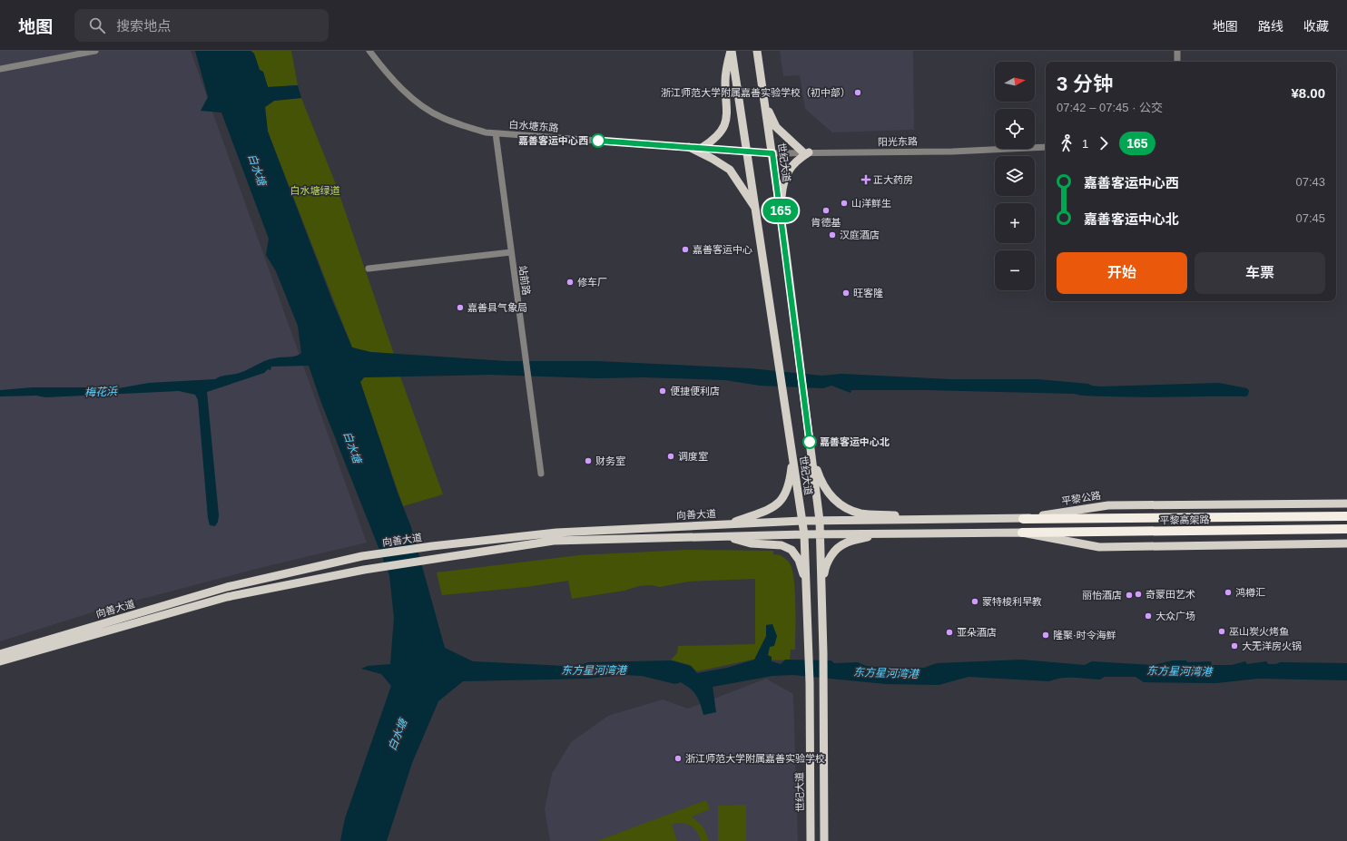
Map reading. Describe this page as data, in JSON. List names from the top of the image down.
{
  "streets": {
    "highway": ["平黎高架路"],
    "main road": ["世纪大道", "平黎公路", "向善大道"],
    "street": ["白水塘东路", "阳光东路", "站前路"]
  },
  "crossings": [
    ["白水塘东路", "阳光东路"],
    ["白水塘东路", "世纪大道"],
    ["白水塘东路", "站前路"],
    ["阳光东路", "世纪大道"],
    ["世纪大道", "平黎公路"],
    ["世纪大道", "向善大道"],
    ["平黎公路", "向善大道"],
    ["平黎公路", "平黎高架路"]
  ],
  "water": ["白水塘", "梅花浜", "东方星河湾港"],
  "parks": ["白水塘绿道"],
  "places": {
    "other": [
      "浙江师范大学附属嘉善实验学校（初中部）",
      "嘉善客运中心西",
      "山洋鲜生",
      "肯德基",
      "汉庭酒店",
      "嘉善客运中心",
      "修车厂",
      "旺客隆",
      "嘉善县气象局",
      "便捷便利店",
      "嘉善客运中心北",
      "调度室",
      "财务室",
      "鸿樽汇",
      "奇蒙田艺术",
      "丽怡酒店",
      "蒙特梭利早教",
      "大众广场",
      "巫山炭火烤鱼",
      "亚朵酒店",
      "隆聚·时令海鲜",
      "大无洋房火锅",
      "浙江师范大学附属嘉善实验学校"
    ],
    "health": ["正大药房"]
  },
  "lines": ["bus line 165"],
  "north": "right",
  "page": {
    "header": "地图",
    "search": "搜索地点",
    "nav": ["地图", "路线", "收藏"],
    "on_map": "165",
    "map_buttons": ["+", "−"],
    "heading": ["3 分钟", "07:42 – 07:45 · 公交", "¥8.00"],
    "legs": ["1", "165"],
    "list": [
      {
        "name": "嘉善客运中心西",
        "value": "07:43"
      },
      {
        "name": "嘉善客运中心北",
        "value": "07:45"
      }
    ],
    "buttons": ["开始", "车票"]
  }
}
